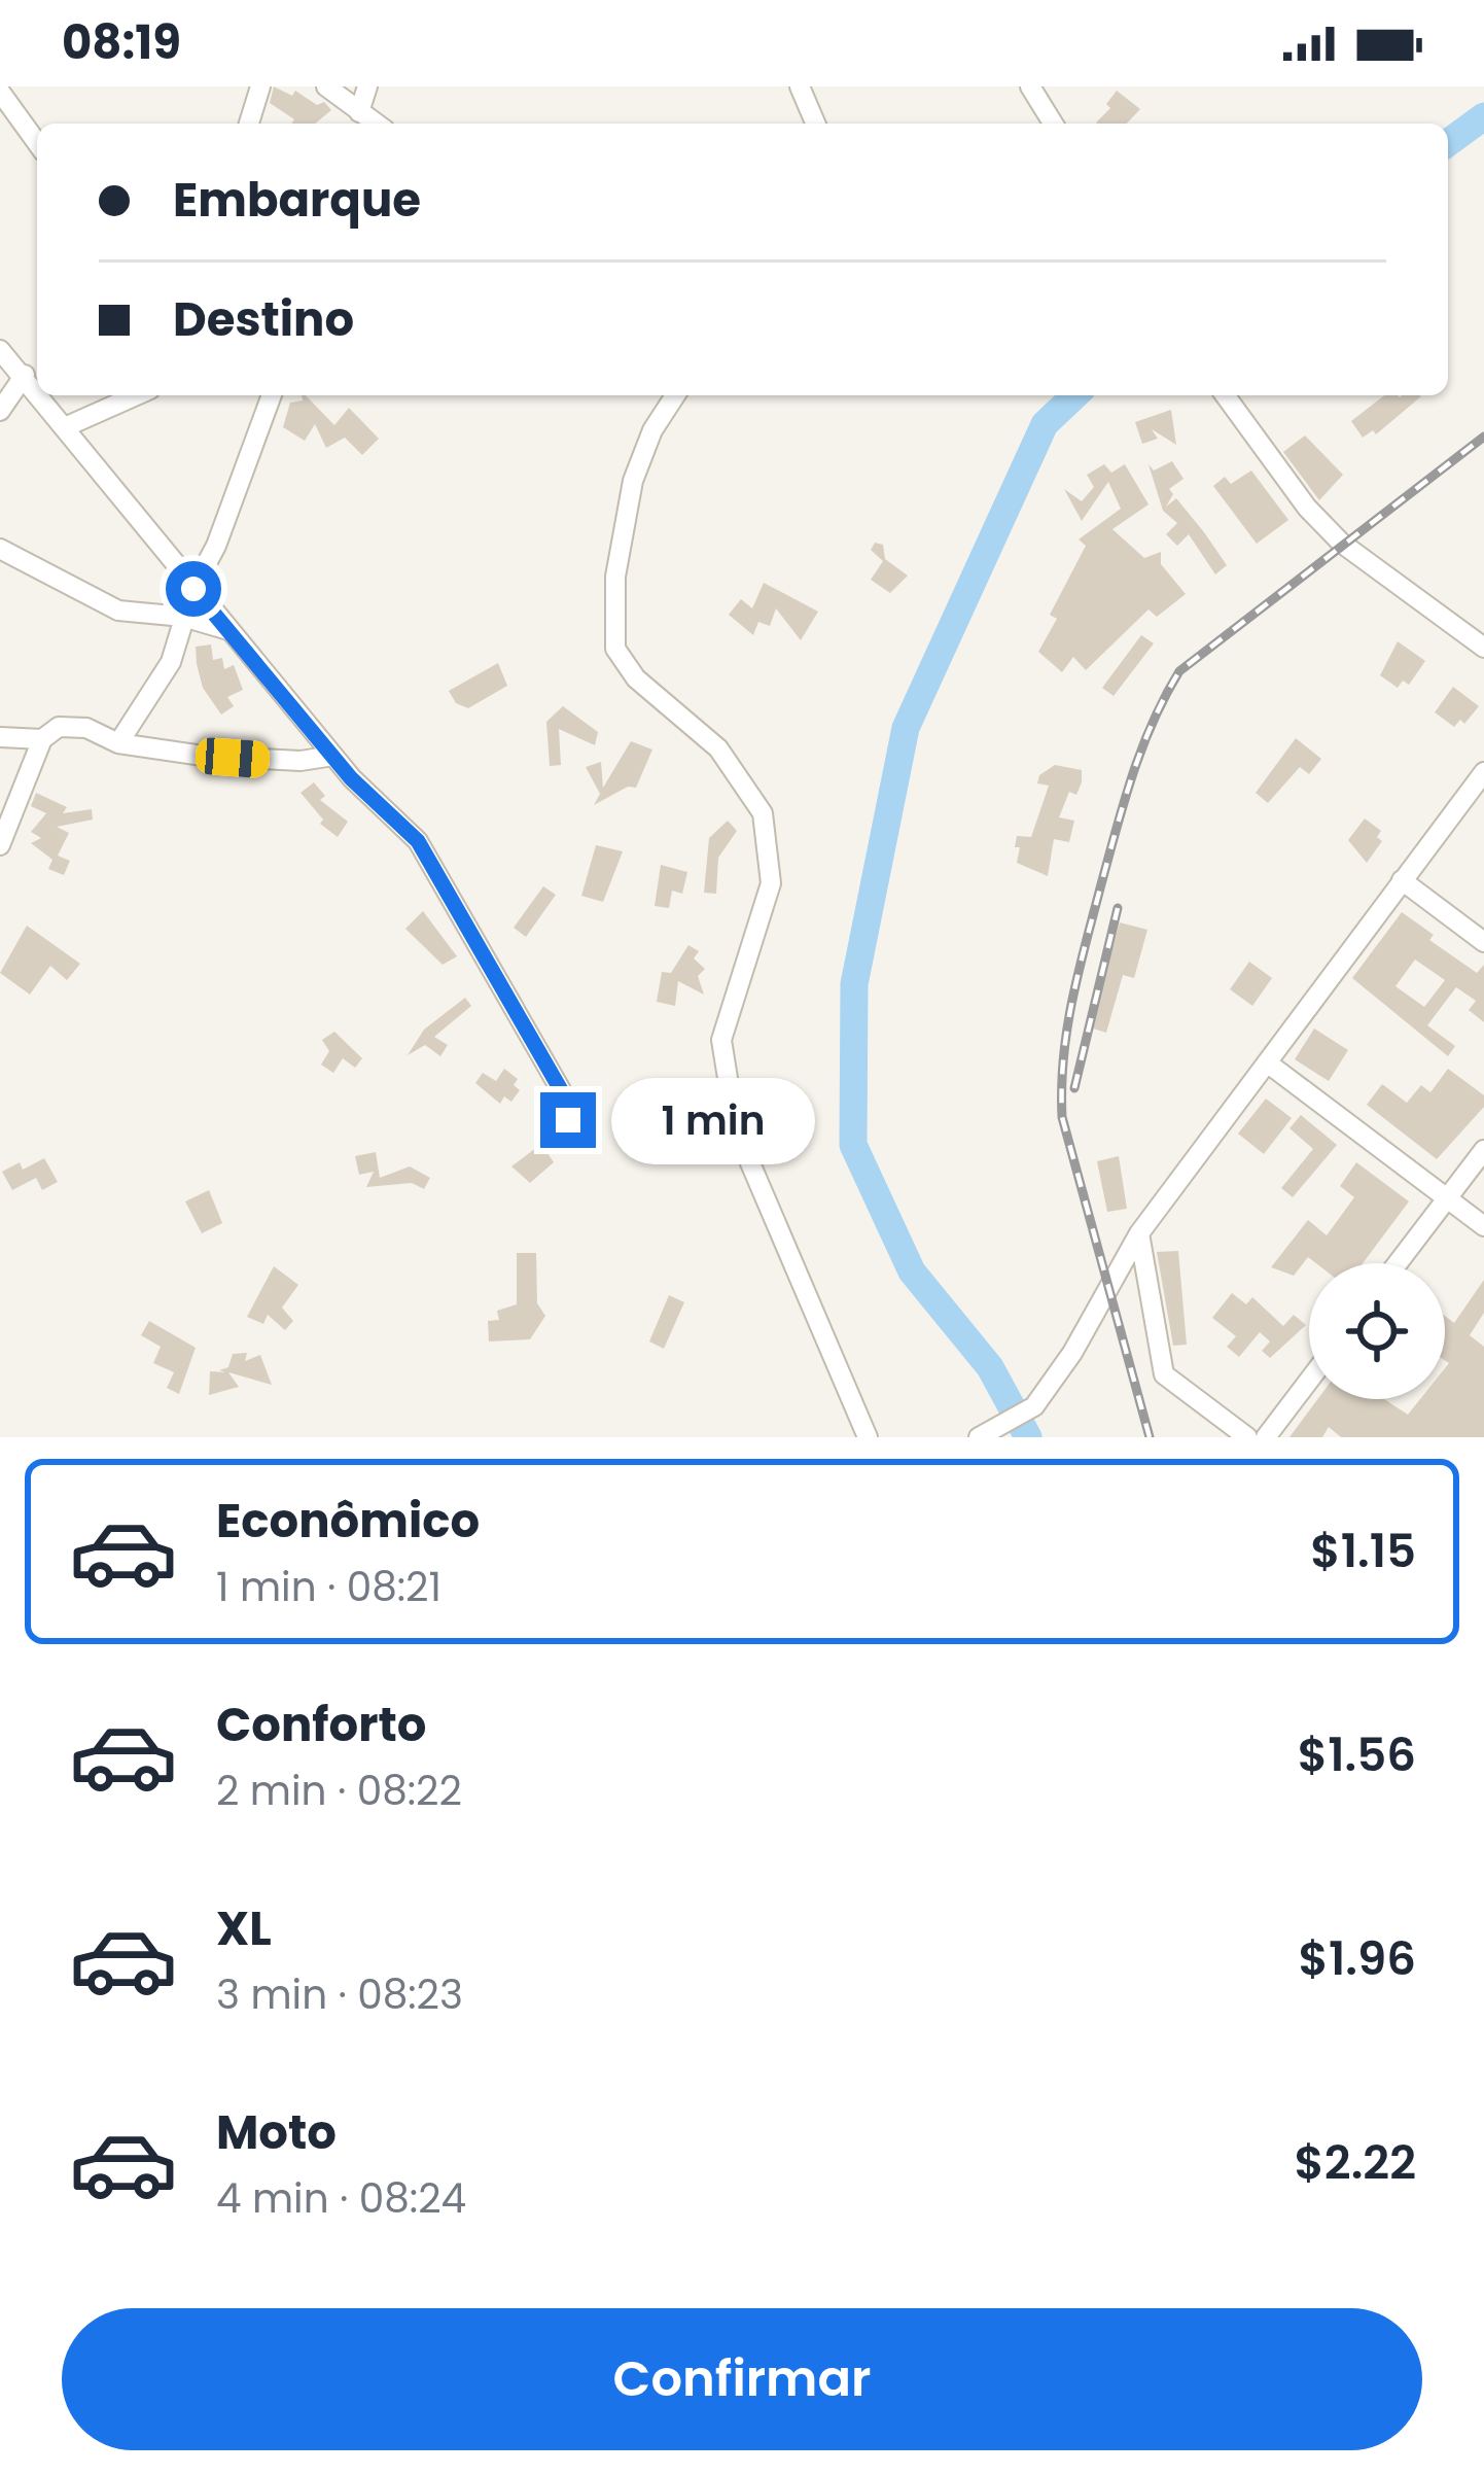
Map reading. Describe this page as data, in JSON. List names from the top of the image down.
{
  "page": {
    "status": "08:19",
    "banner": ["Embarque", "Destino"],
    "bubble": "1 min",
    "list": [
      {
        "name": "Econômico",
        "note": "1 min · 08:21",
        "value": "$1.15"
      },
      {
        "name": "Conforto",
        "note": "2 min · 08:22",
        "value": "$1.56"
      },
      {
        "name": "XL",
        "note": "3 min · 08:23",
        "value": "$1.96"
      },
      {
        "name": "Moto",
        "note": "4 min · 08:24",
        "value": "$2.22"
      }
    ],
    "buttons": "Confirmar"
  }
}
